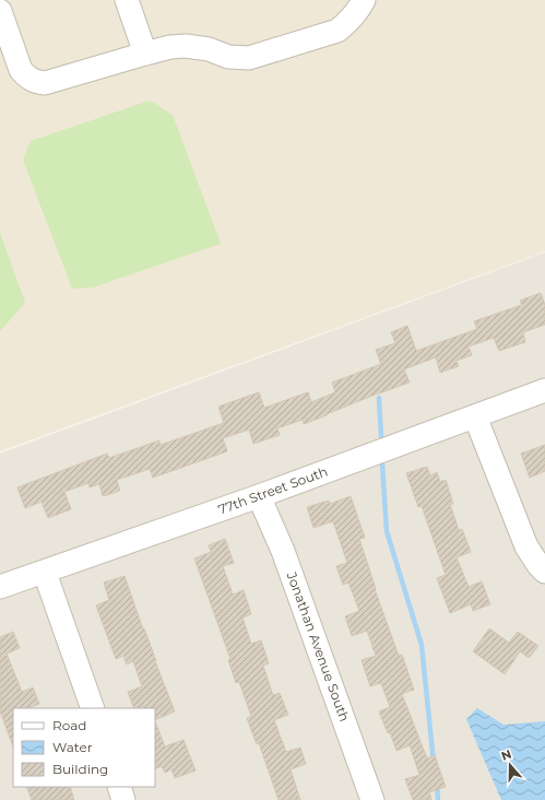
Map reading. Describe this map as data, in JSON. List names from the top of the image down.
{
  "streets": {
    "street": ["77th Street South", "Jonathan Avenue South"]
  },
  "crossings": [
    ["77th Street South", "Jonathan Avenue South"]
  ],
  "legend": ["Road", "Water", "Building"],
  "north": "top"
}
